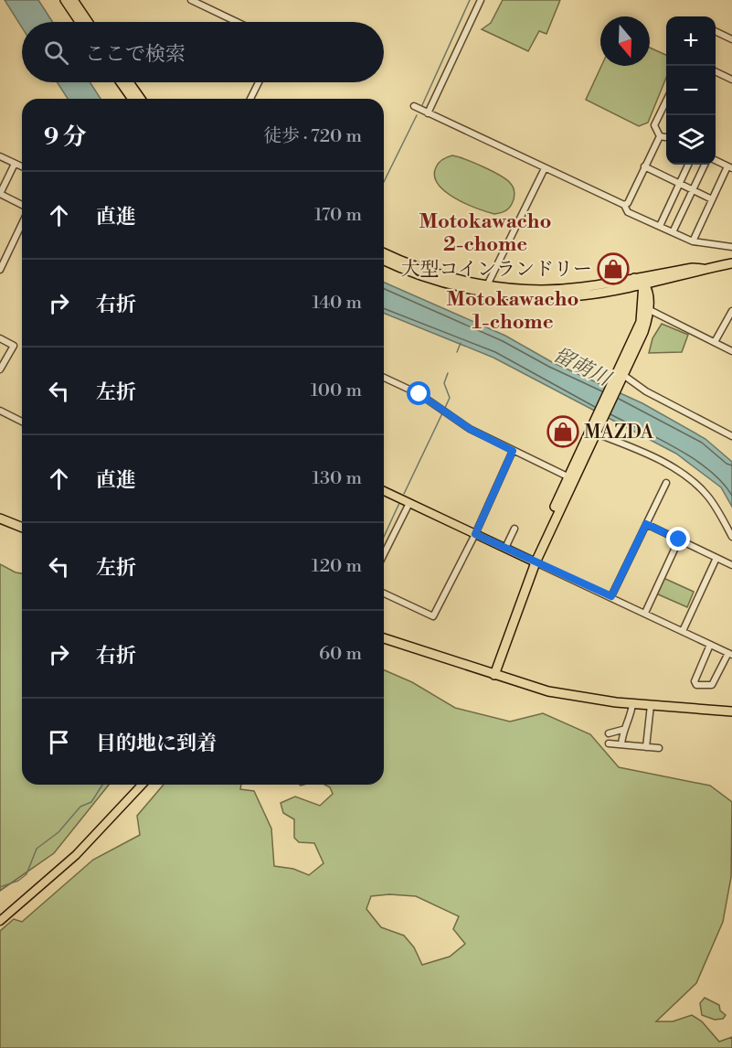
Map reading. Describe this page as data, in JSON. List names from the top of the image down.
{
  "districts": ["Motokawacho 2-chome", "Motokawacho 1-chome"],
  "water": ["留萌川"],
  "places": {
    "shop": ["大型コインランドリー", "MAZDA"]
  },
  "north": "bottom",
  "page": {
    "map_buttons": ["+", "−"],
    "search": "ここで検索",
    "heading": ["9 分", "徒歩 · 720 m"],
    "list": [
      ["直進", "170 m"],
      ["右折", "140 m"],
      ["左折", "100 m"],
      ["直進", "130 m"],
      ["左折", "120 m"],
      ["右折", "60 m"],
      "目的地に到着"
    ]
  }
}
